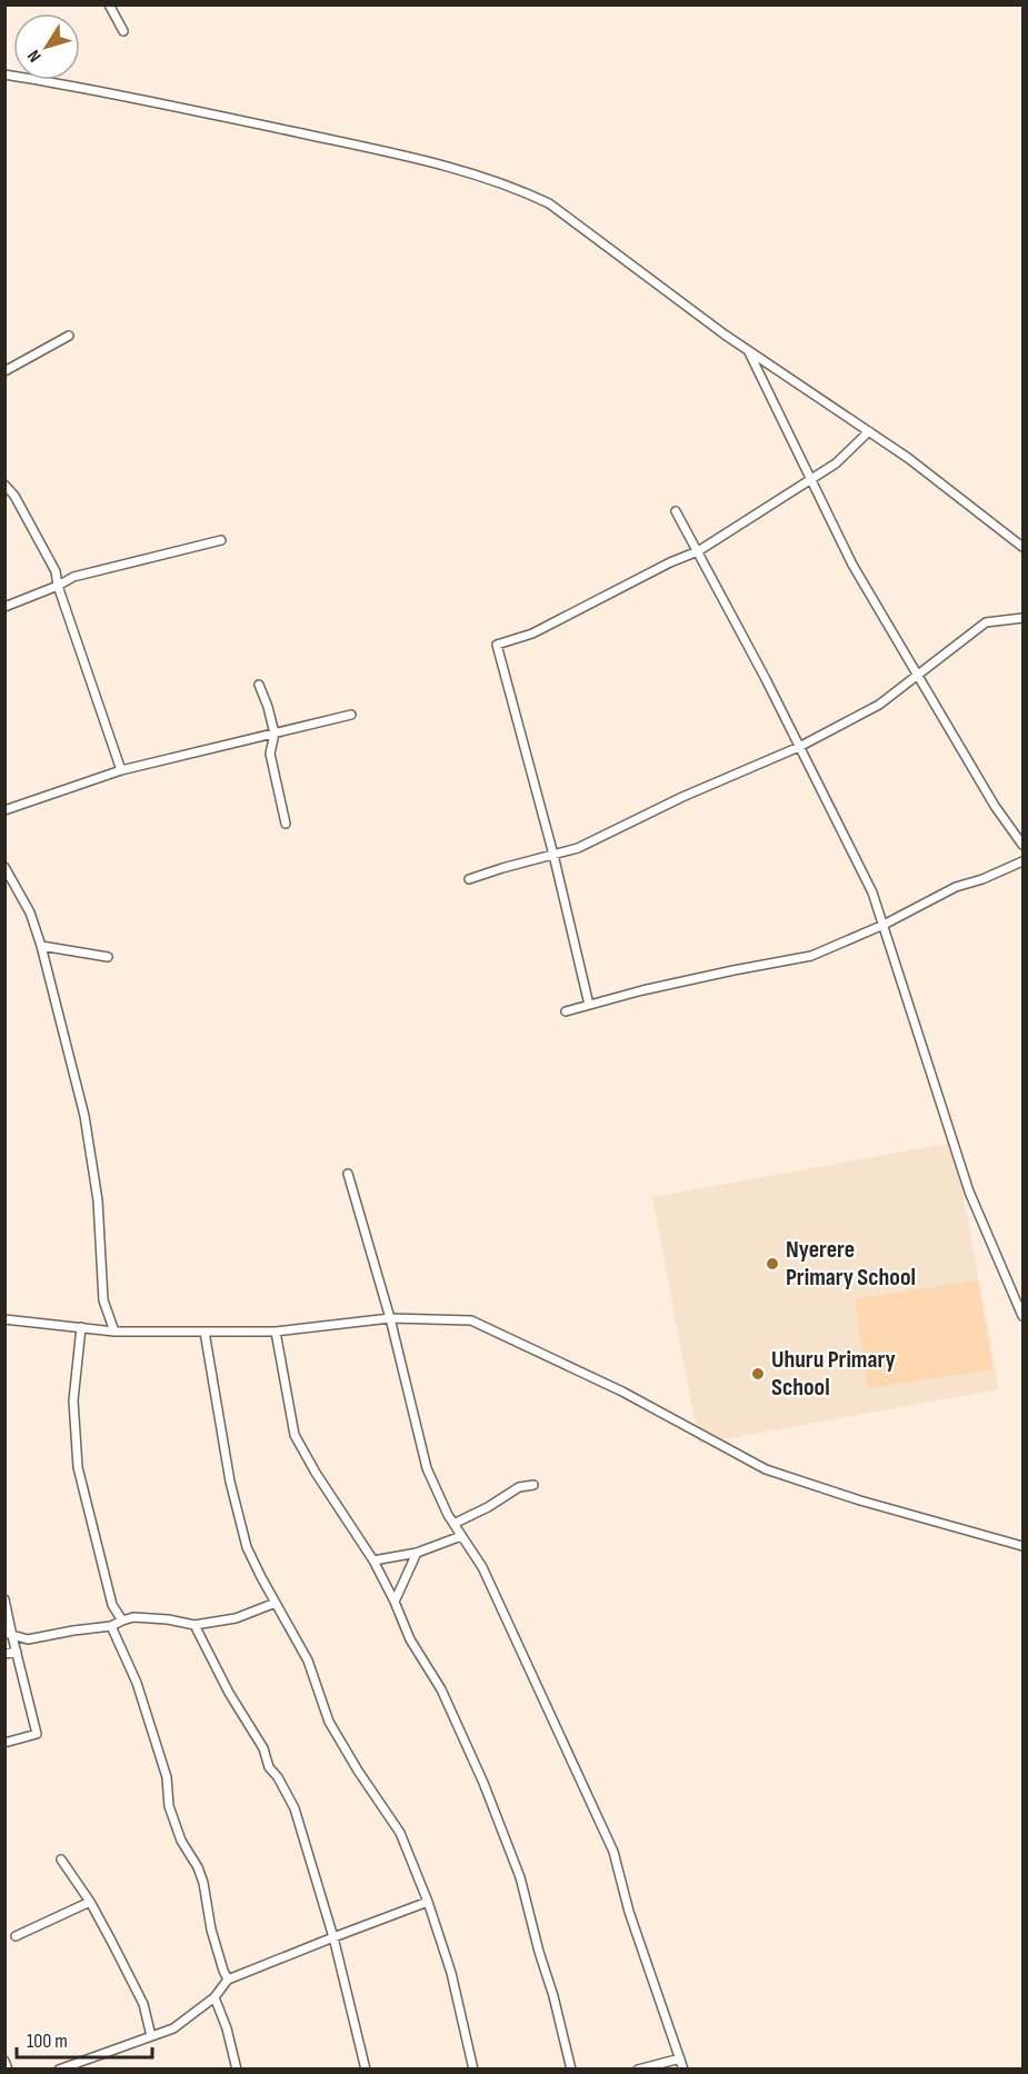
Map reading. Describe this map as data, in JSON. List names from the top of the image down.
{
  "places": ["Nyerere Primary School", "Uhuru Primary School"],
  "scale_bar": "100 m",
  "north": "bottom left"
}
